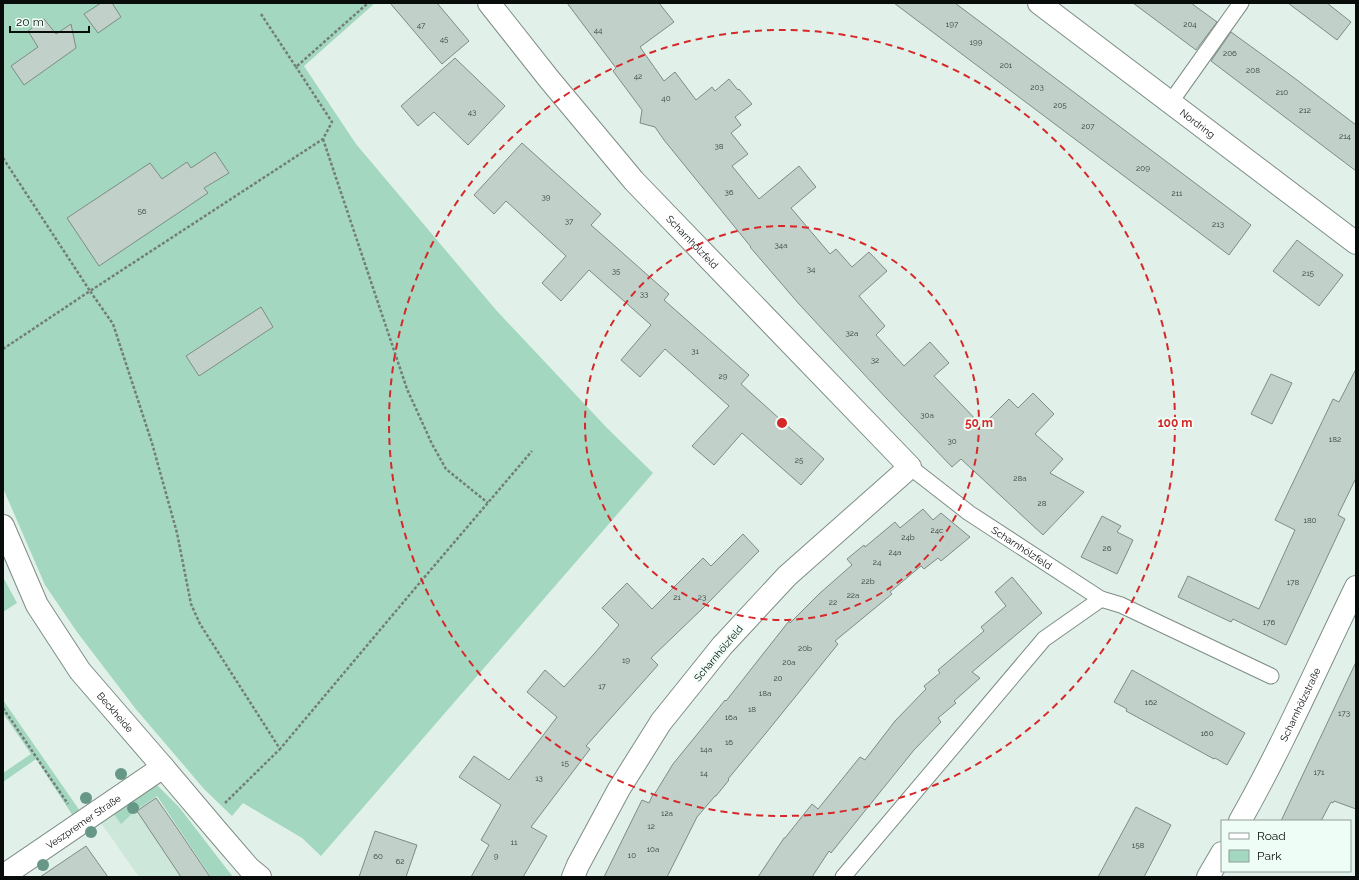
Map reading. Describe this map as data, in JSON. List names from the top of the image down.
{
  "streets": {
    "street": [
      "Nordring",
      "Scharnhölzfeld",
      "Scharnhölzstraße",
      "Beckheide",
      "Veszpremer Straße"
    ]
  },
  "crossings": [
    ["Beckheide", "Veszpremer Straße"]
  ],
  "house_numbers": [
    "197",
    "204",
    "47",
    "44",
    "45",
    "199",
    "206",
    "201",
    "208",
    "42",
    "203",
    "210",
    "40",
    "205",
    "212",
    "43",
    "207",
    "214",
    "38",
    "209",
    "36",
    "211",
    "39",
    "56",
    "37",
    "213",
    "34a",
    "34",
    "35",
    "215",
    "33",
    "32a",
    "31",
    "32",
    "29",
    "30a",
    "182",
    "30",
    "25",
    "28a",
    "28",
    "180",
    "24c",
    "24b",
    "26",
    "24a",
    "24",
    "22b",
    "178",
    "22a",
    "21",
    "23",
    "22",
    "176",
    "20b",
    "19",
    "20a",
    "20",
    "17",
    "18a",
    "162",
    "18",
    "173",
    "16a",
    "160",
    "16",
    "14a",
    "15",
    "171",
    "14",
    "13",
    "12a",
    "12",
    "11",
    "158",
    "10a",
    "10",
    "60",
    "9",
    "62"
  ],
  "legend": ["Road", "Park"],
  "scale_bar": "20 m",
  "rings": ["50 m", "100 m"]
}
